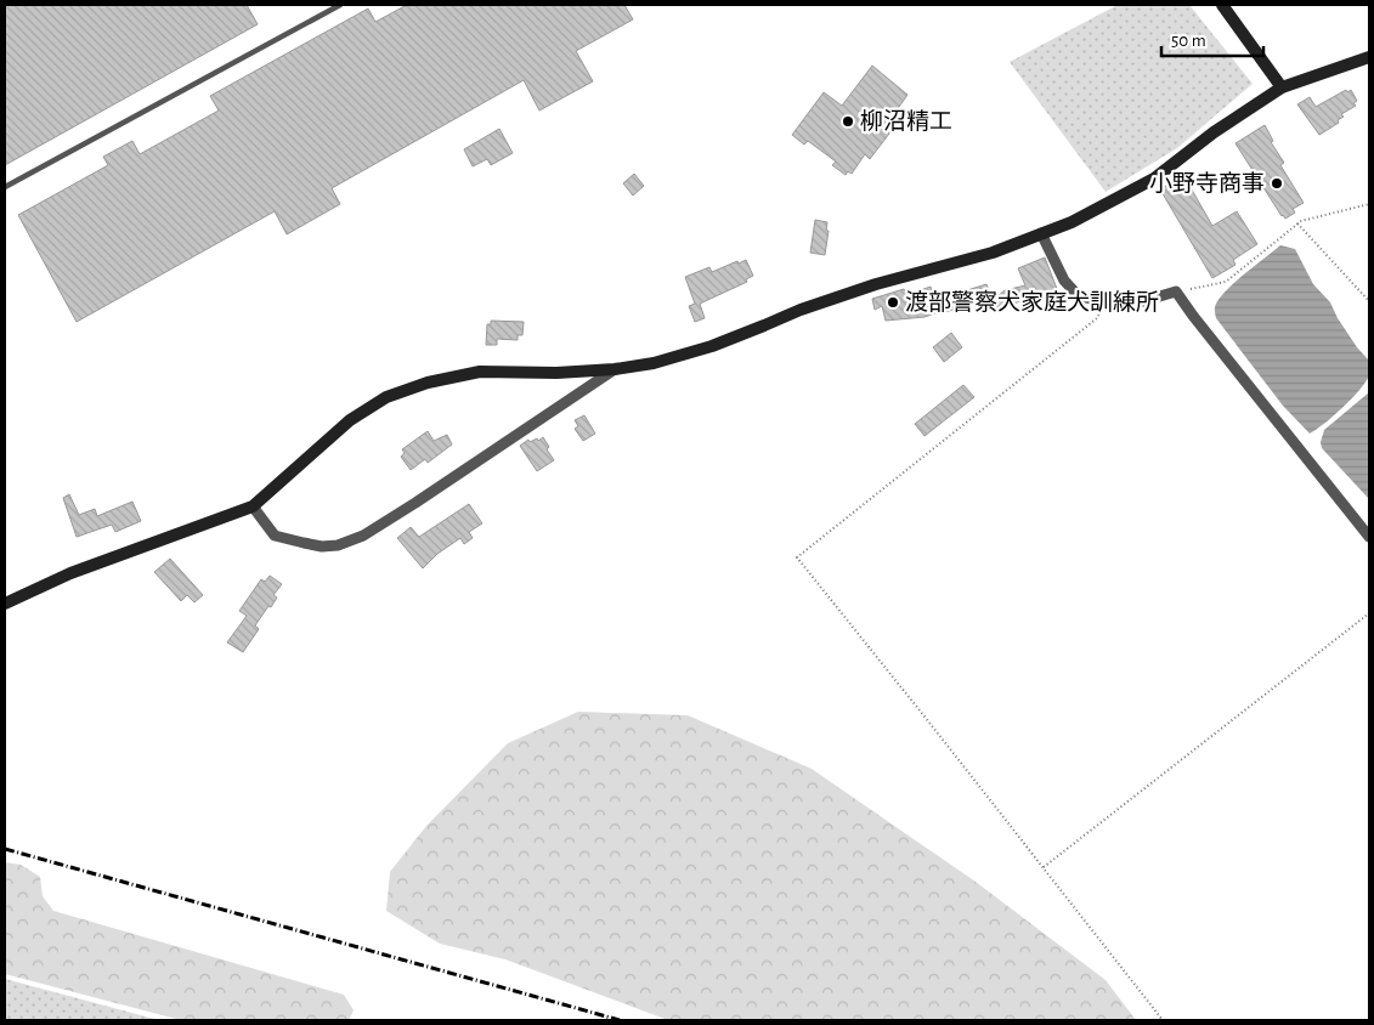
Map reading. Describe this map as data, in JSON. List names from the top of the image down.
{
  "places": ["柳沼精工", "小野寺商事", "渡部警察犬家庭犬訓練所"],
  "scale_bar": "50 m"
}
